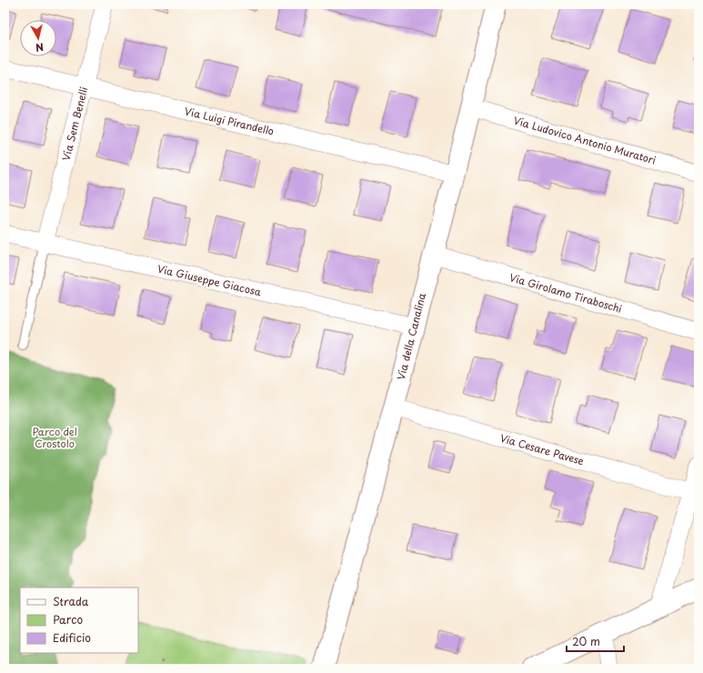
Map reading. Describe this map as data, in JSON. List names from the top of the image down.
{
  "streets": {
    "street": [
      "Via Luigi Pirandello",
      "Via Sem Benelli",
      "Via Ludovico Antonio Muratori",
      "Via Giuseppe Giacosa",
      "Via Girolamo Tiraboschi",
      "Via della Canalina",
      "Via Cesare Pavese"
    ]
  },
  "crossings": [
    ["Via Luigi Pirandello", "Via Sem Benelli"],
    ["Via Luigi Pirandello", "Via della Canalina"],
    ["Via Sem Benelli", "Via Giuseppe Giacosa"],
    ["Via Ludovico Antonio Muratori", "Via della Canalina"],
    ["Via Giuseppe Giacosa", "Via della Canalina"],
    ["Via Girolamo Tiraboschi", "Via della Canalina"],
    ["Via della Canalina", "Via Cesare Pavese"]
  ],
  "parks": ["Parco del Crostolo"],
  "legend": ["Strada", "Parco", "Edificio"],
  "scale_bar": "20 m",
  "north": "bottom"
}
